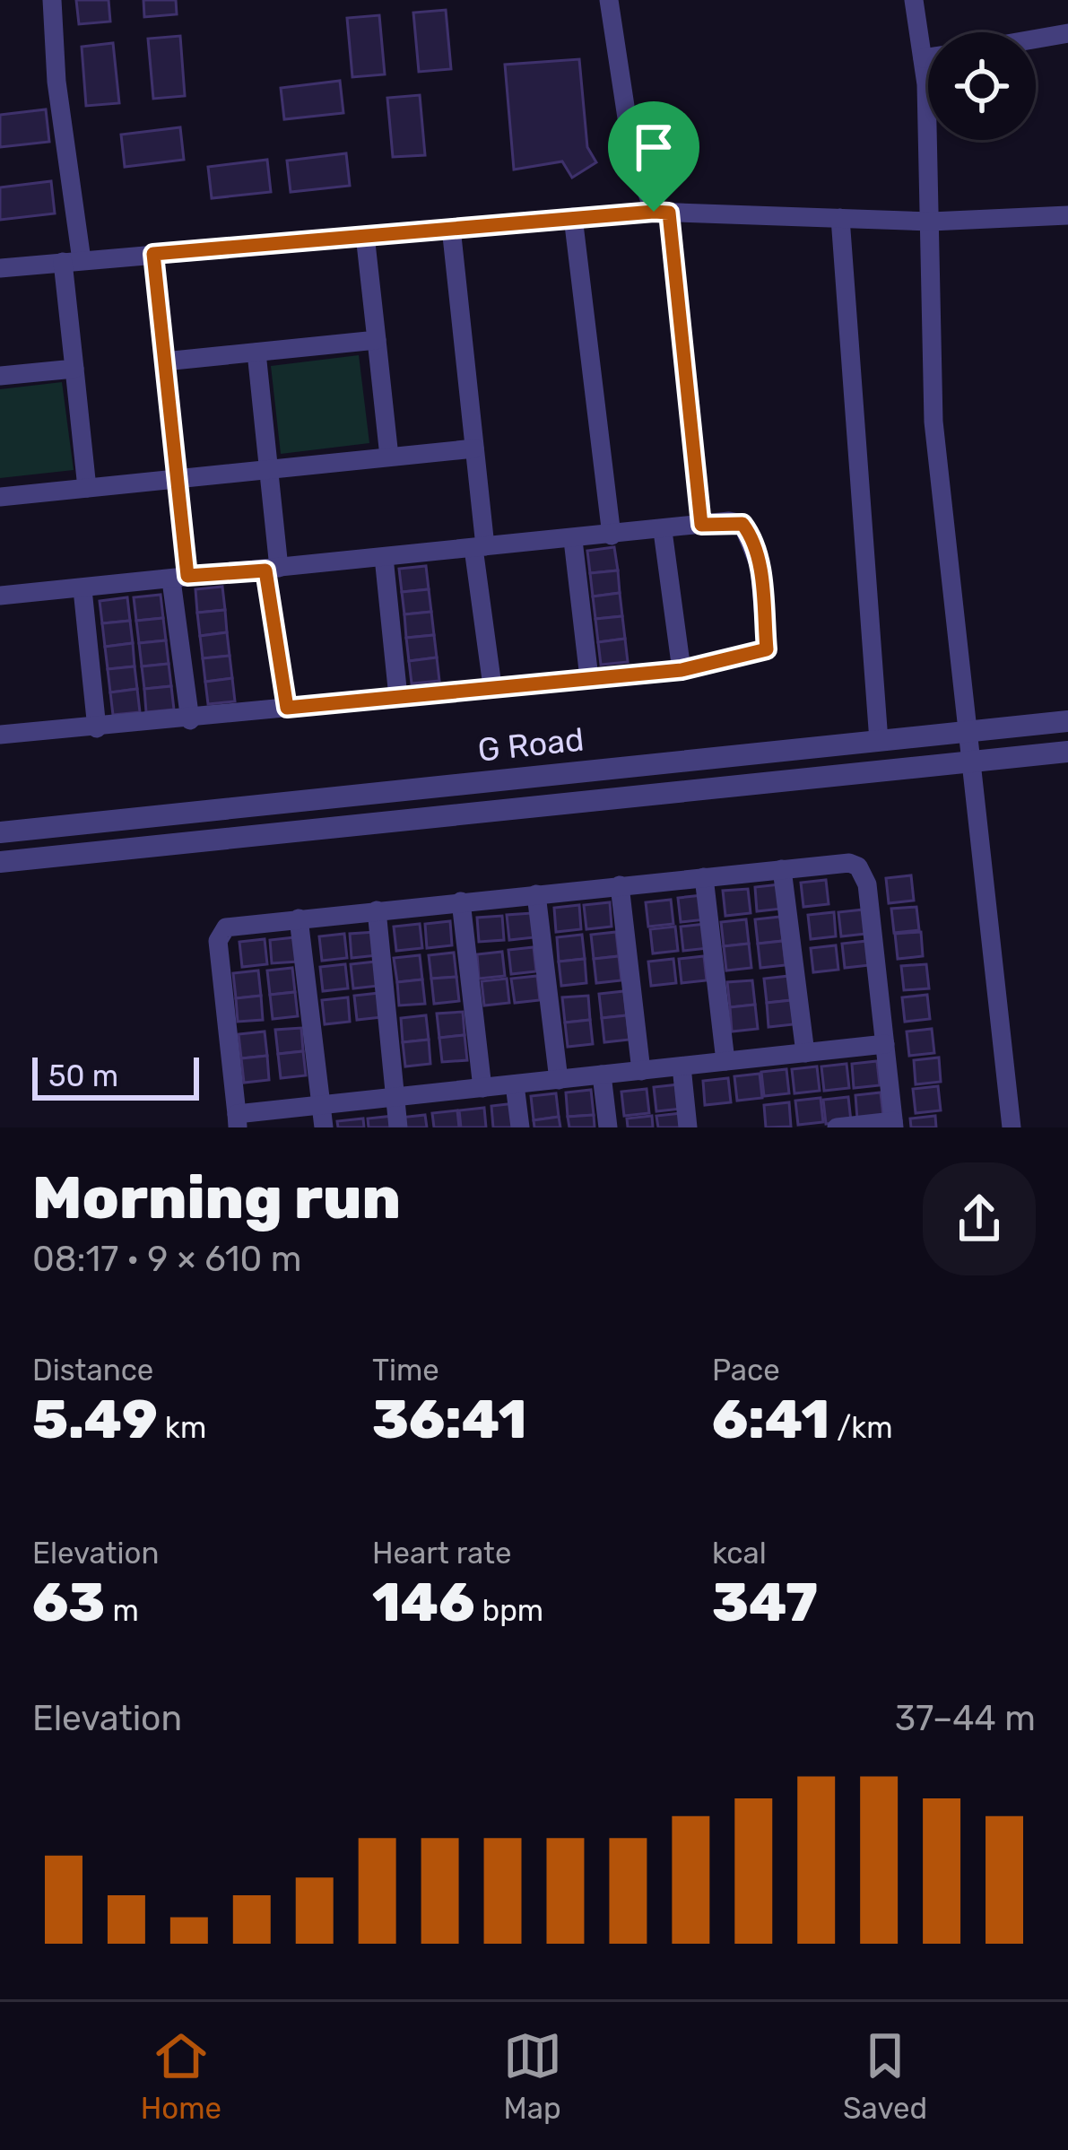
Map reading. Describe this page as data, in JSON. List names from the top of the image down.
{
  "streets": {
    "street": ["G Road"]
  },
  "scale_bar": "50 m",
  "page": {
    "scale": "50 m",
    "heading": ["Morning run", "08:17 · 9 × 610 m"],
    "stats": [
      ["Distance", "5.49 km"],
      ["Time", "36:41"],
      ["Pace", "6:41 /km"],
      ["Elevation", "63 m"],
      ["Heart rate", "146 bpm"],
      ["kcal", "347"]
    ],
    "chart": ["Elevation", "37–44 m"],
    "tabs": ["Home", "Map", "Saved"]
  }
}
